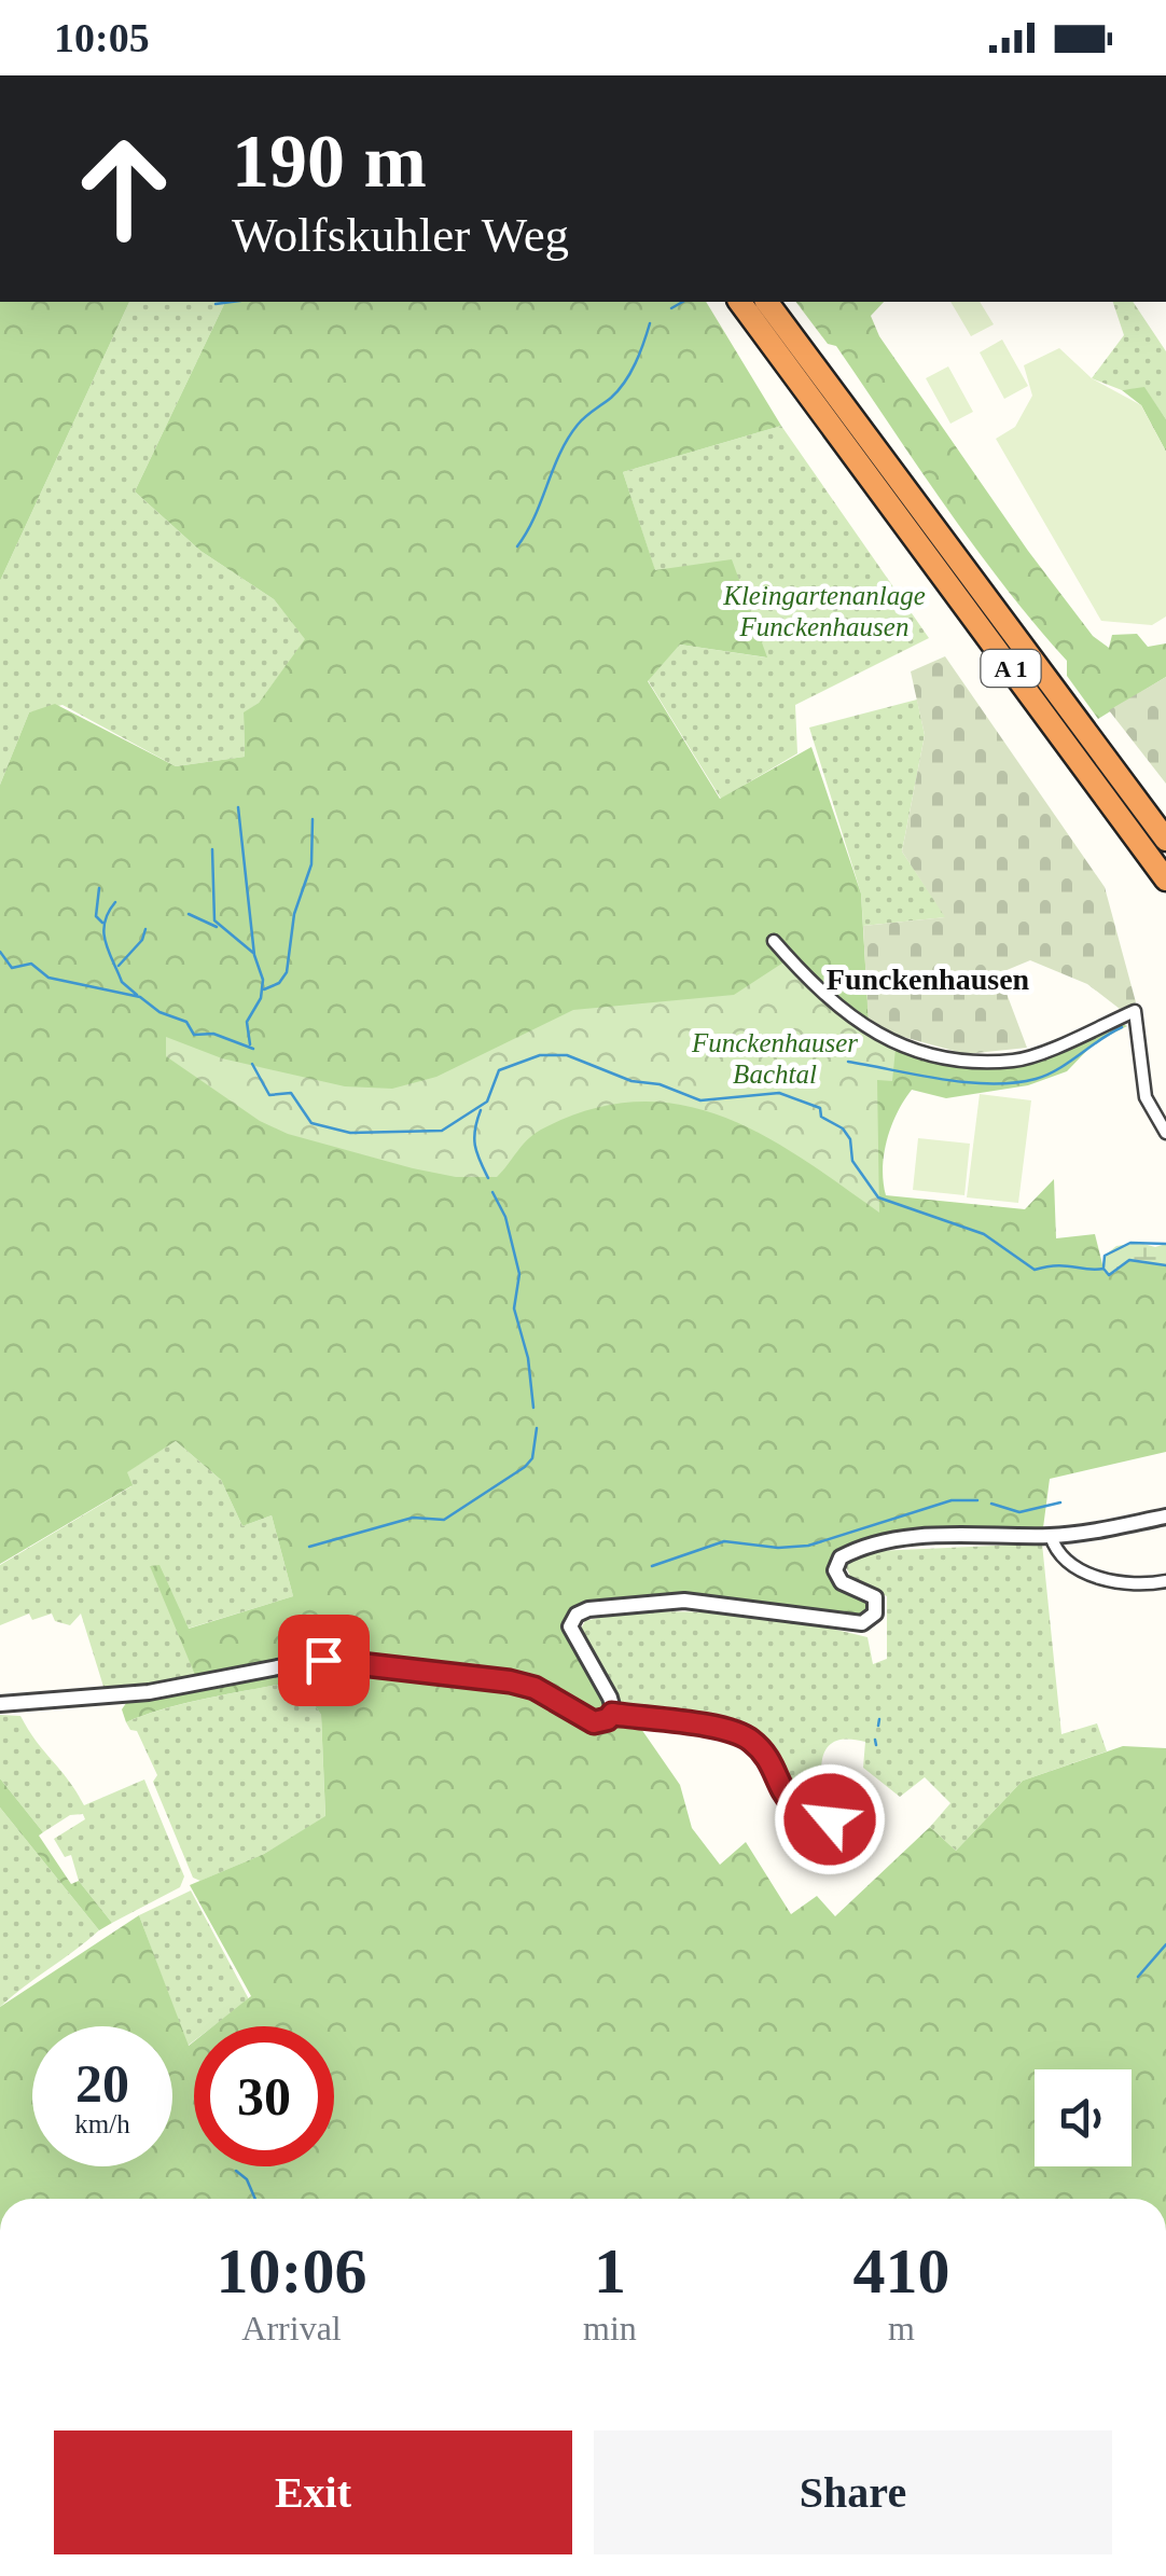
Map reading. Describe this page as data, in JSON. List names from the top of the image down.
{
  "streets": {
    "highway": ["A 1"]
  },
  "districts": ["Funckenhausen"],
  "parks": ["Kleingartenanlage Funckenhausen", "Funckenhauser Bachtal"],
  "page": {
    "status": "10:05",
    "turn": ["190 m", "Wolfskuhler Weg"],
    "speed": "20 km/h",
    "limit": "30",
    "eta": [
      "10:06",
      "Arrival",
      "1",
      "min",
      "410",
      "m"
    ],
    "buttons": ["Exit", "Share"]
  }
}
